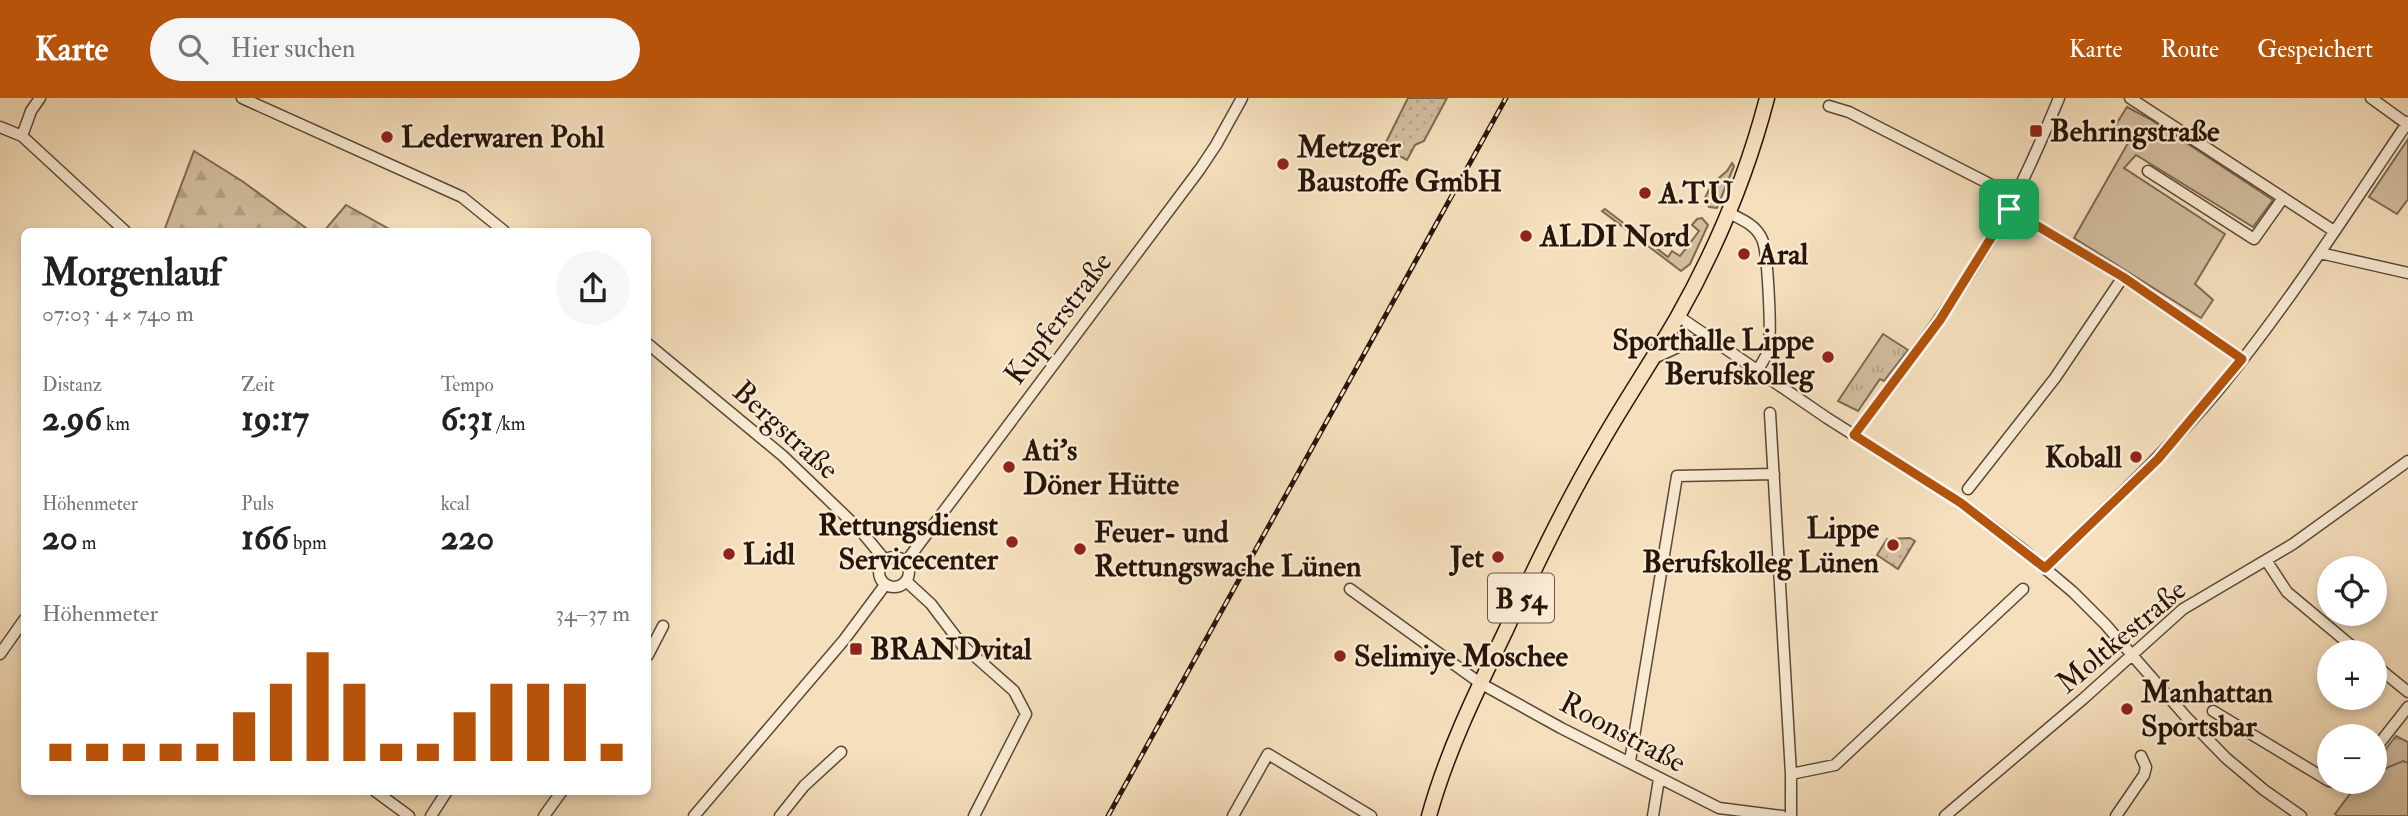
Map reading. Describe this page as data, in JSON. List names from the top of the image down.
{
  "streets": {
    "main road": ["B 54"],
    "street": [
      "Kupferstraße",
      "Bergstraße",
      "Moltkestraße",
      "Roonstraße"
    ]
  },
  "crossings": [
    ["Kupferstraße", "Bergstraße"],
    ["B 54", "Roonstraße"]
  ],
  "places": {
    "transit": ["Behringstraße", "BRANDvital"],
    "other": [
      "Lederwaren Pohl",
      "Metzger Baustoffe GmbH",
      "A.T.U",
      "ALDI Nord",
      "Aral",
      "Sporthalle Lippe Berufskolleg",
      "Koball",
      "Ati's Döner Hütte",
      "Rettungsdienst Servicecenter",
      "Lippe Berufskolleg Lünen",
      "Feuer- und Rettungswache Lünen",
      "Lidl",
      "Jet",
      "Selimiye Moschee",
      "Manhattan Sportsbar"
    ]
  },
  "page": {
    "header": "Karte",
    "search": "Hier suchen",
    "nav": ["Karte", "Route", "Gespeichert"],
    "heading": ["Morgenlauf", "07:03 · 4 × 740 m"],
    "stats": [
      ["Distanz", "2.96 km"],
      ["Zeit", "19:17"],
      ["Tempo", "6:31 /km"],
      ["Höhenmeter", "20 m"],
      ["Puls", "166 bpm"],
      ["kcal", "220"]
    ],
    "map_buttons": ["+", "−"],
    "chart": ["Höhenmeter", "34–37 m"]
  }
}
